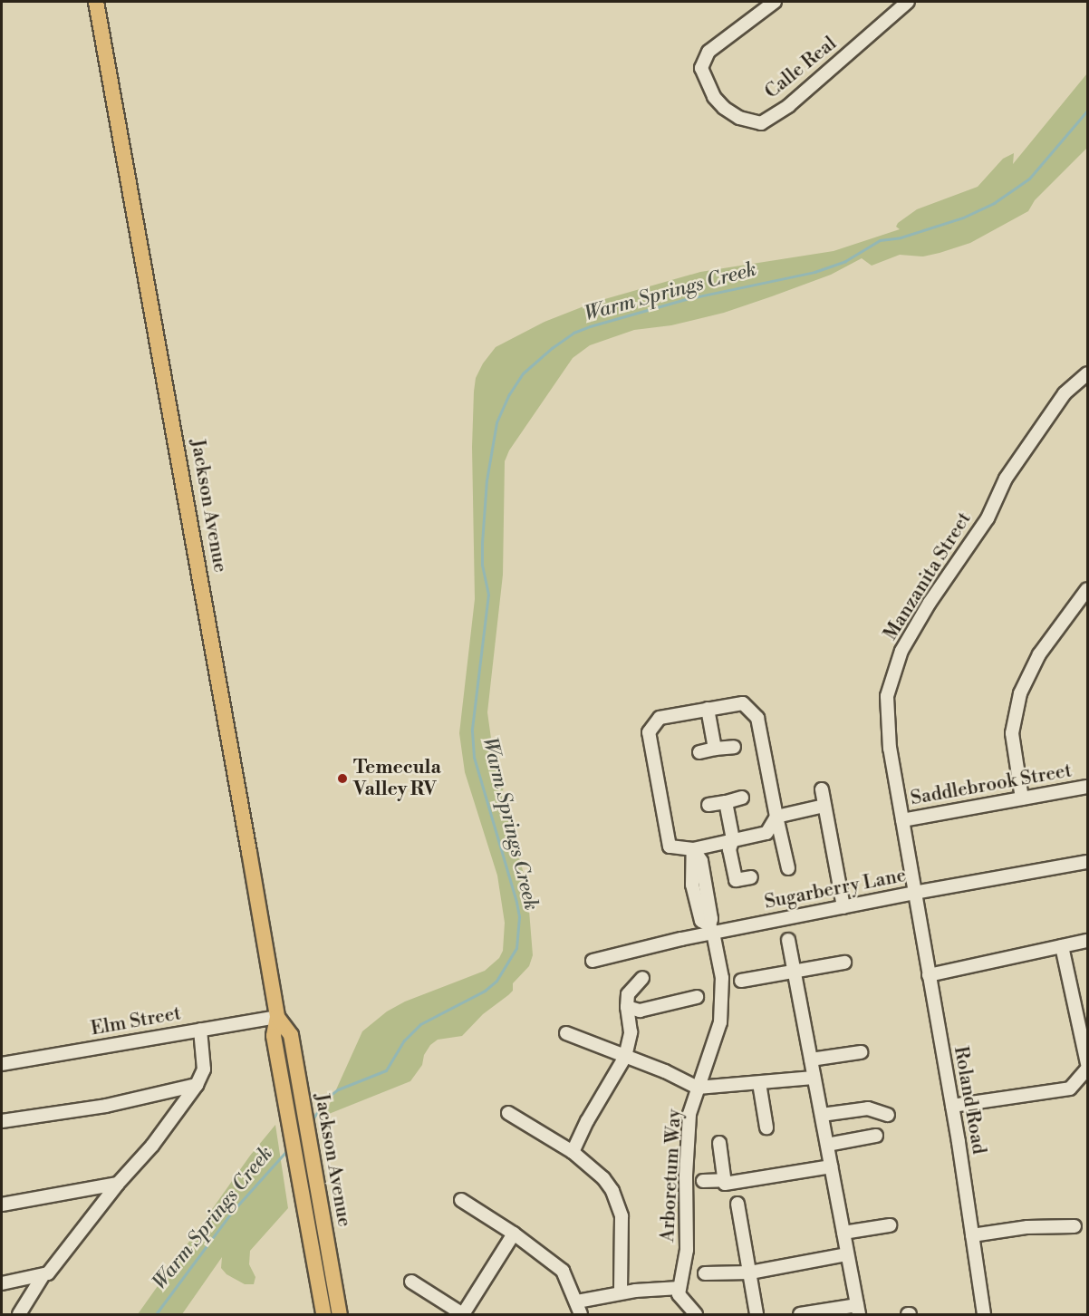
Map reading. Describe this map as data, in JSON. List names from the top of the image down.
{
  "streets": {
    "main road": ["Jackson Avenue"],
    "street": [
      "Calle Real",
      "Manzanita Street",
      "Saddlebrook Street",
      "Sugarberry Lane",
      "Elm Street",
      "Roland Road",
      "Arboretum Way"
    ]
  },
  "crossings": [
    ["Jackson Avenue", "Elm Street"],
    ["Manzanita Street", "Saddlebrook Street"],
    ["Manzanita Street", "Sugarberry Lane"],
    ["Manzanita Street", "Roland Road"],
    ["Sugarberry Lane", "Roland Road"],
    ["Sugarberry Lane", "Arboretum Way"]
  ],
  "water": ["Warm Springs Creek"],
  "places": ["Temecula Valley RV"]
}
